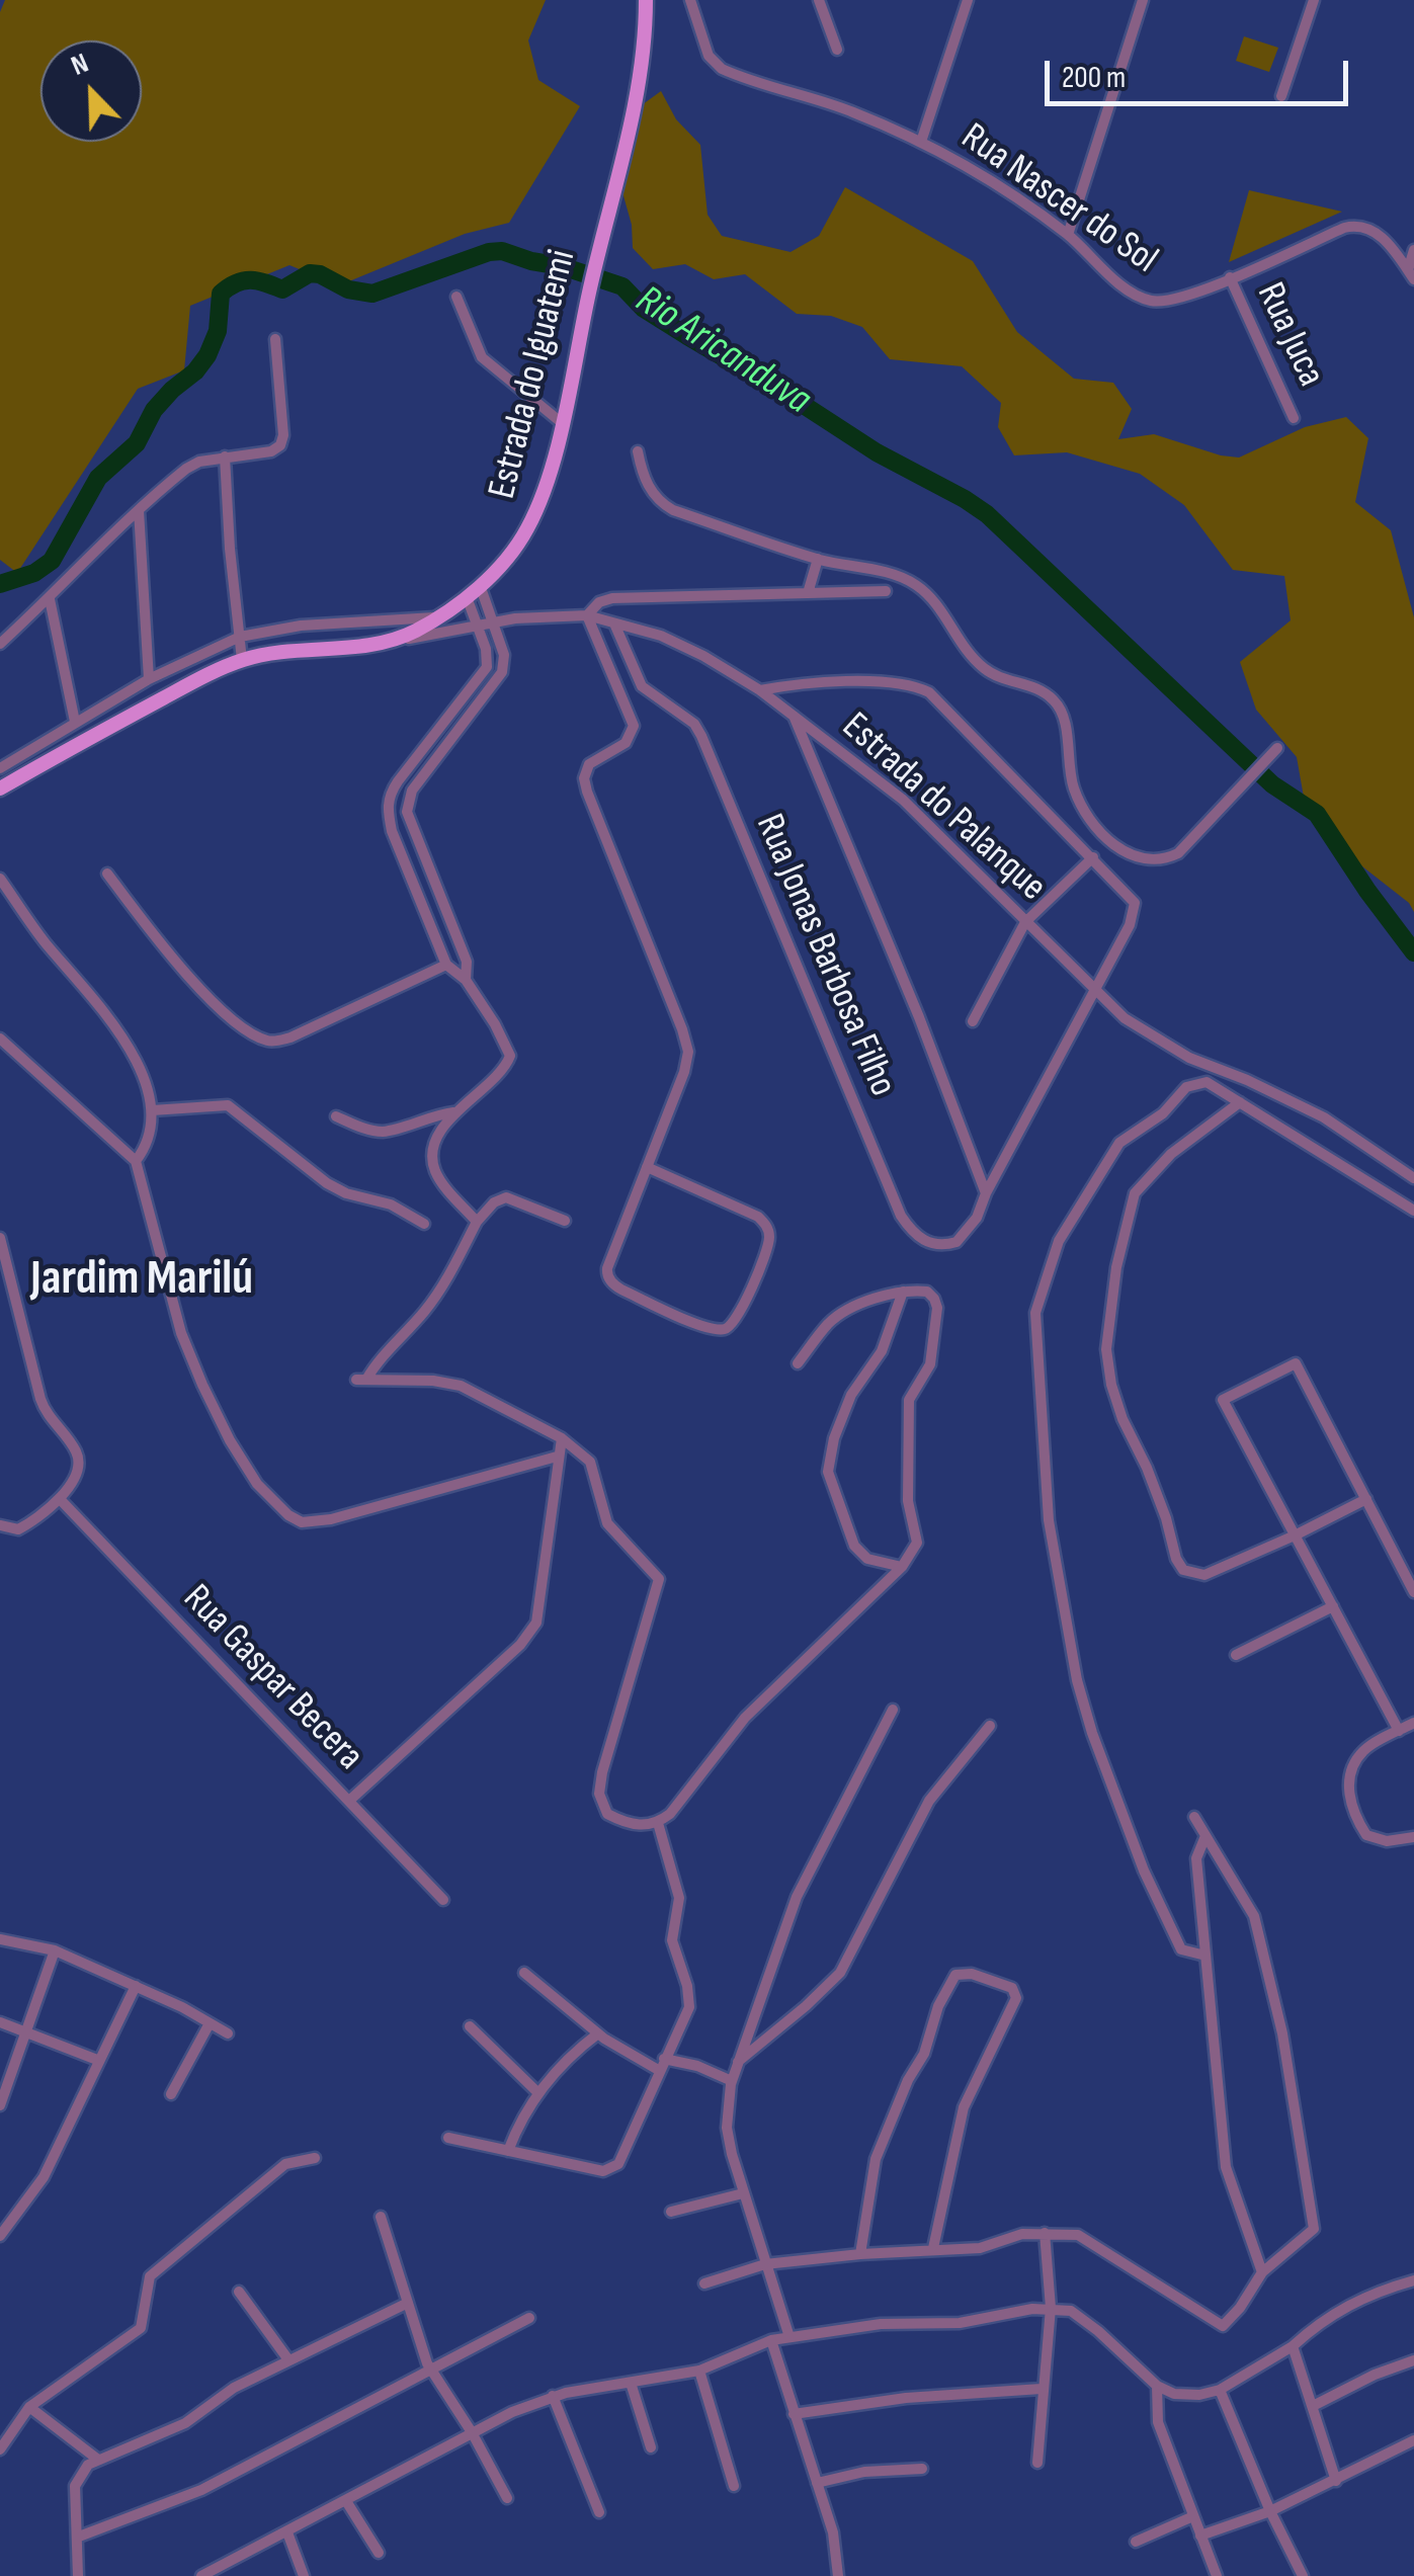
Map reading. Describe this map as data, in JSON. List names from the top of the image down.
{
  "streets": {
    "main road": ["Estrada do Iguatemi"],
    "street": [
      "Rua Nascer do Sol",
      "Rua Juca",
      "Estrada do Palanque",
      "Rua Jonas Barbosa Filho",
      "Rua Gaspar Becera"
    ]
  },
  "crossings": [
    ["Rua Nascer do Sol", "Rua Juca"],
    ["Estrada do Iguatemi", "Estrada do Palanque"],
    ["Estrada do Palanque", "Rua Jonas Barbosa Filho"]
  ],
  "districts": ["Jardim Marilú"],
  "water": ["Rio Aricanduva"],
  "scale_bar": "200 m",
  "north": "top left"
}
